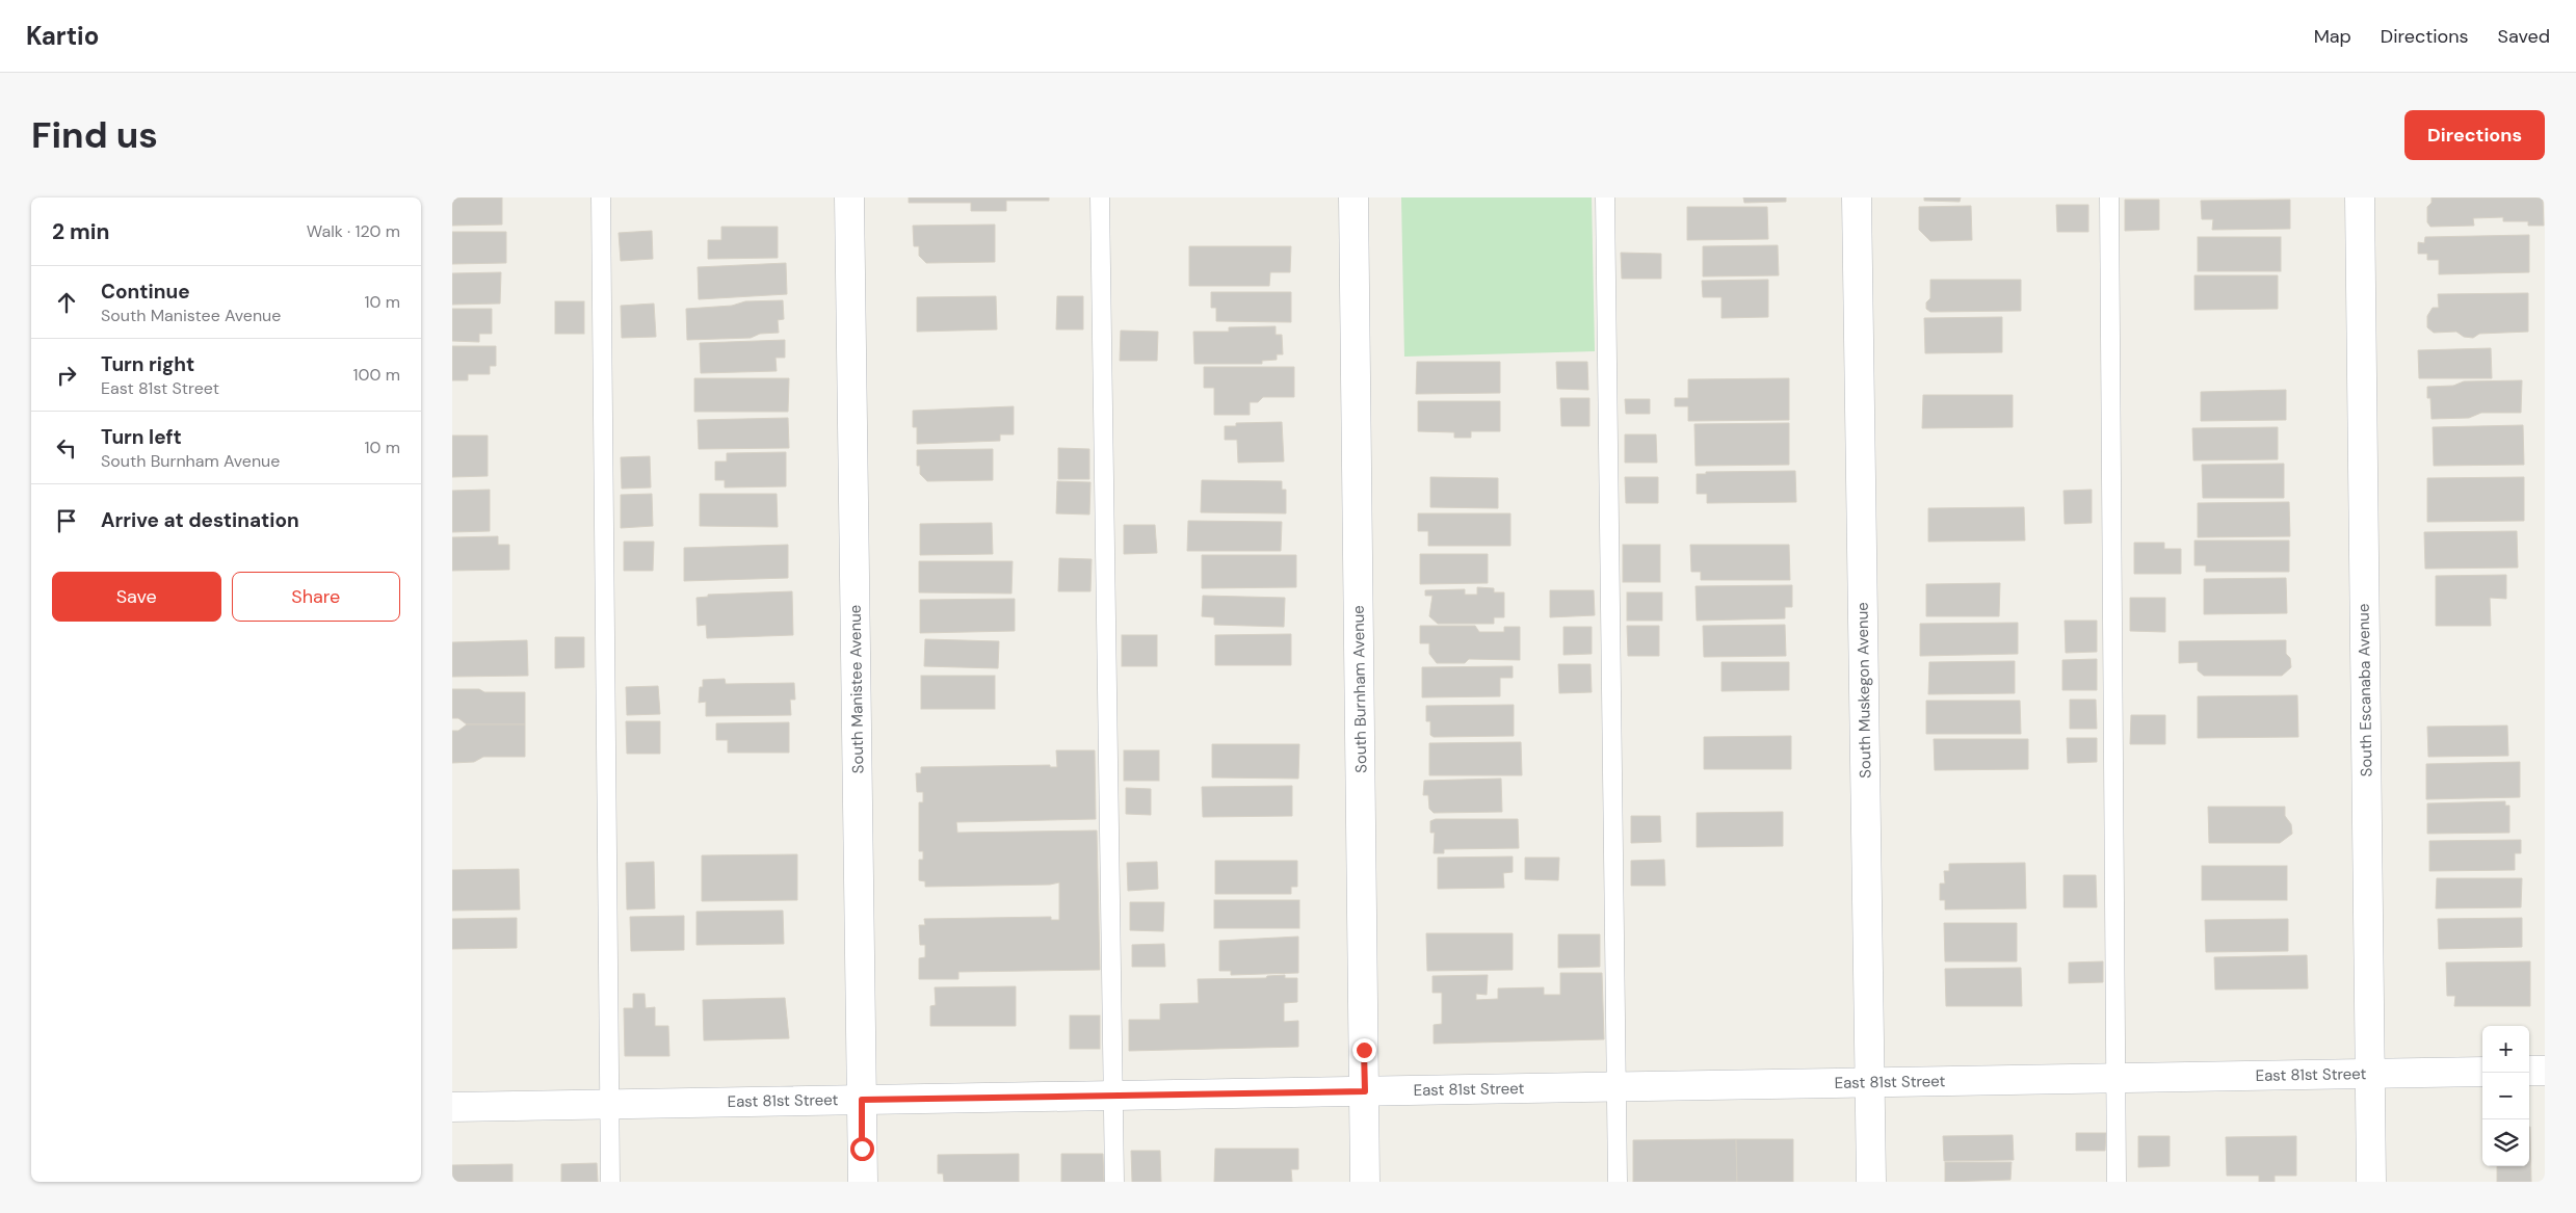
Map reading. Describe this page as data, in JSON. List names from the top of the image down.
{
  "streets": {
    "street": [
      "South Manistee Avenue",
      "South Burnham Avenue",
      "South Muskegon Avenue",
      "South Escanaba Avenue",
      "East 81st Street"
    ]
  },
  "crossings": [
    ["South Manistee Avenue", "East 81st Street"],
    ["South Burnham Avenue", "East 81st Street"],
    ["South Muskegon Avenue", "East 81st Street"],
    ["South Escanaba Avenue", "East 81st Street"]
  ],
  "page": {
    "header": "Kartio",
    "nav": ["Map", "Directions", "Saved"],
    "buttons": [
      "Directions",
      ["Save", "Share"]
    ],
    "title": "Find us",
    "heading": ["2 min", "Walk · 120 m"],
    "list": [
      ["Continue", "South Manistee Avenue", "10 m"],
      ["Turn right", "East 81st Street", "100 m"],
      ["Turn left", "South Burnham Avenue", "10 m"],
      "Arrive at destination"
    ],
    "map_buttons": ["+", "−"]
  }
}
